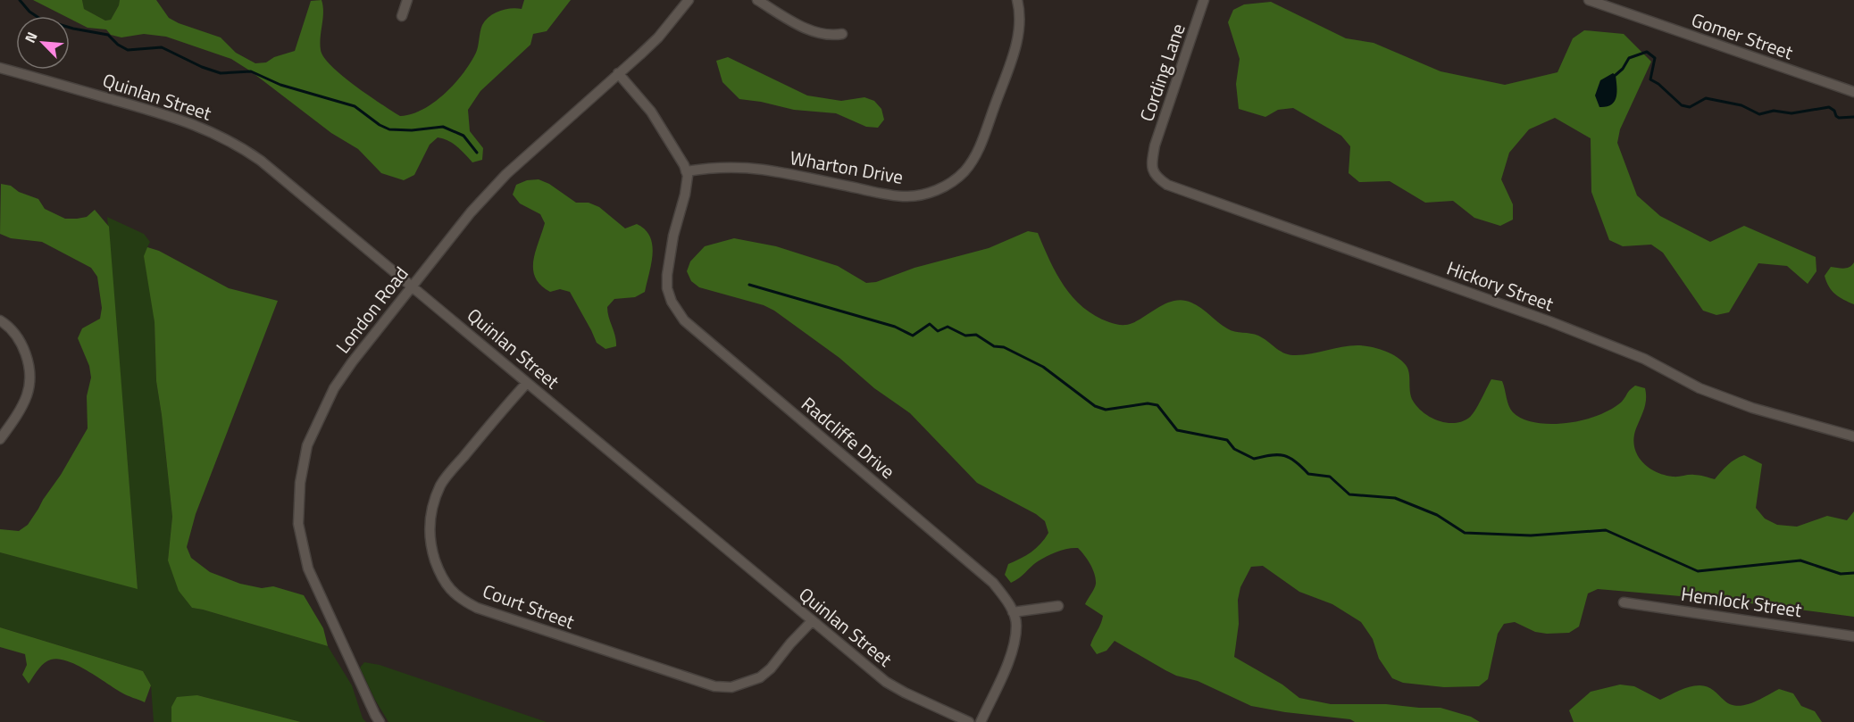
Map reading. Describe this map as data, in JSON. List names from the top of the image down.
{
  "streets": {
    "street": [
      "Gomer Street",
      "Cording Lane",
      "Quinlan Street",
      "Wharton Drive",
      "Hickory Street",
      "London Road",
      "Radcliffe Drive",
      "Hemlock Street",
      "Court Street"
    ]
  },
  "crossings": [
    ["Cording Lane", "Hickory Street"],
    ["Quinlan Street", "London Road"],
    ["Quinlan Street", "Court Street"],
    ["Wharton Drive", "Radcliffe Drive"]
  ],
  "north": "top left"
}
